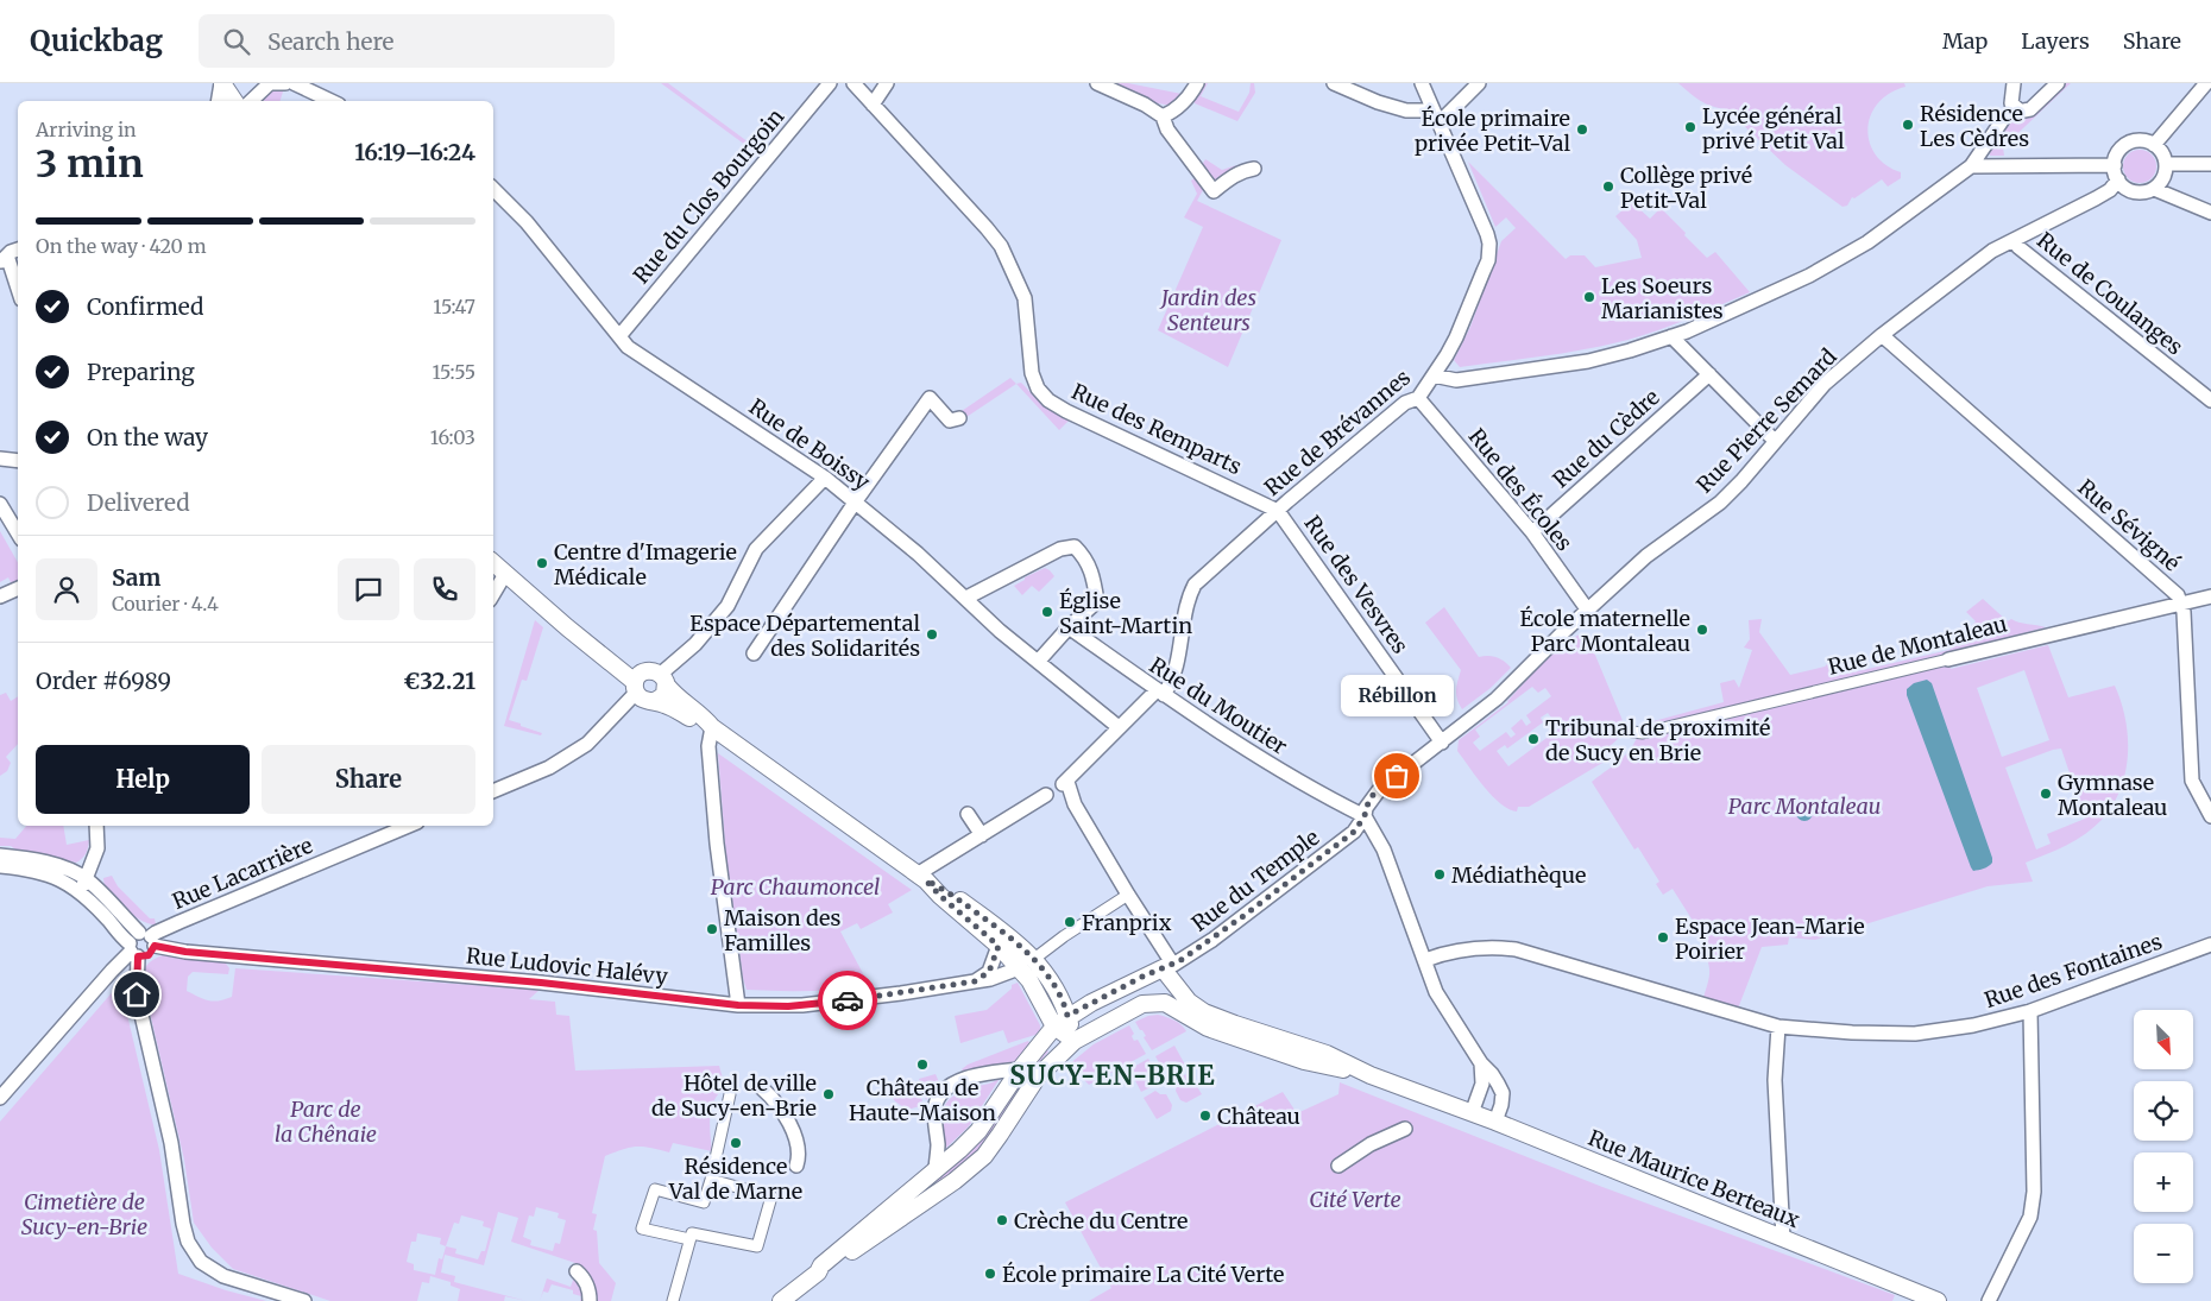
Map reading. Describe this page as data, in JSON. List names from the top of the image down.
{
  "streets": {
    "street": [
      "Rue du Clos Bourgoin",
      "Rue de Coulanges",
      "Rue Pierre Semard",
      "Rue des Remparts",
      "Rue de Brévannes",
      "Rue du Cèdre",
      "Rue de Boissy",
      "Rue des Écoles",
      "Rue Sévigné",
      "Rue des Vesvres",
      "Rue de Montaleau",
      "Rue du Moutier",
      "Rue Lacarrière",
      "Rue du Temple",
      "Rue Ludovic Halévy",
      "Rue des Fontaines",
      "Rue Maurice Berteaux"
    ]
  },
  "crossings": [
    ["Rue du Clos Bourgoin", "Rue de Boissy"],
    ["Rue de Coulanges", "Rue Pierre Semard"],
    ["Rue Pierre Semard", "Rue des Écoles"],
    ["Rue Pierre Semard", "Rue Sévigné"],
    ["Rue Pierre Semard", "Rue des Vesvres"],
    ["Rue Pierre Semard", "Rue du Moutier"],
    ["Rue Pierre Semard", "Rue du Temple"],
    ["Rue des Remparts", "Rue de Brévannes"],
    ["Rue des Remparts", "Rue des Vesvres"],
    ["Rue de Brévannes", "Rue de Boissy"],
    ["Rue de Brévannes", "Rue des Écoles"],
    ["Rue de Brévannes", "Rue des Vesvres"],
    ["Rue de Brévannes", "Rue du Moutier"],
    ["Rue du Cèdre", "Rue des Écoles"],
    ["Rue Sévigné", "Rue de Montaleau"],
    ["Rue du Moutier", "Rue du Temple"],
    ["Rue Lacarrière", "Rue Ludovic Halévy"]
  ],
  "districts": ["SUCY-EN-BRIE"],
  "parks": [
    "Jardin des Senteurs",
    "Parc Montaleau",
    "Parc Chaumoncel",
    "Parc de la Chênaie",
    "Cité Verte",
    "Cimetière de Sucy-en-Brie"
  ],
  "places": [
    "Résidence Les Cèdres",
    "Lycée général privé Petit Val",
    "École primaire privée Petit-Val",
    "Collège privé Petit-Val",
    "Les Soeurs Marianistes",
    "Centre d'Imagerie Médicale",
    "Église Saint-Martin",
    "École maternelle Parc Montaleau",
    "Espace Départemental des Solidarités",
    "Tribunal de proximité de Sucy en Brie",
    "Rébillon",
    "Gymnase Montaleau",
    "Médiathèque",
    "Franprix",
    "Maison des Familles",
    "Espace Jean-Marie Poirier",
    "Château de Haute-Maison",
    "Hôtel de ville de Sucy-en-Brie",
    "Château",
    "Résidence Val de Marne",
    "Crèche du Centre",
    "École primaire La Cité Verte"
  ],
  "north": "bottom right",
  "page": {
    "header": "Quickbag",
    "search": "Search here",
    "nav": ["Map", "Layers", "Share"],
    "heading": ["3 min", "Arriving in", "16:19–16:24"],
    "panel": [
      "Sam",
      "Courier · 4.4",
      "Order #6989",
      "€32.21"
    ],
    "bar": "On the way · 420 m",
    "list": [
      ["Confirmed", "15:47"],
      ["Preparing", "15:55"],
      ["On the way", "16:03"],
      "Delivered"
    ],
    "bubble": "Rébillon",
    "buttons": ["Help", "Share"],
    "map_buttons": ["+", "−"]
  }
}
